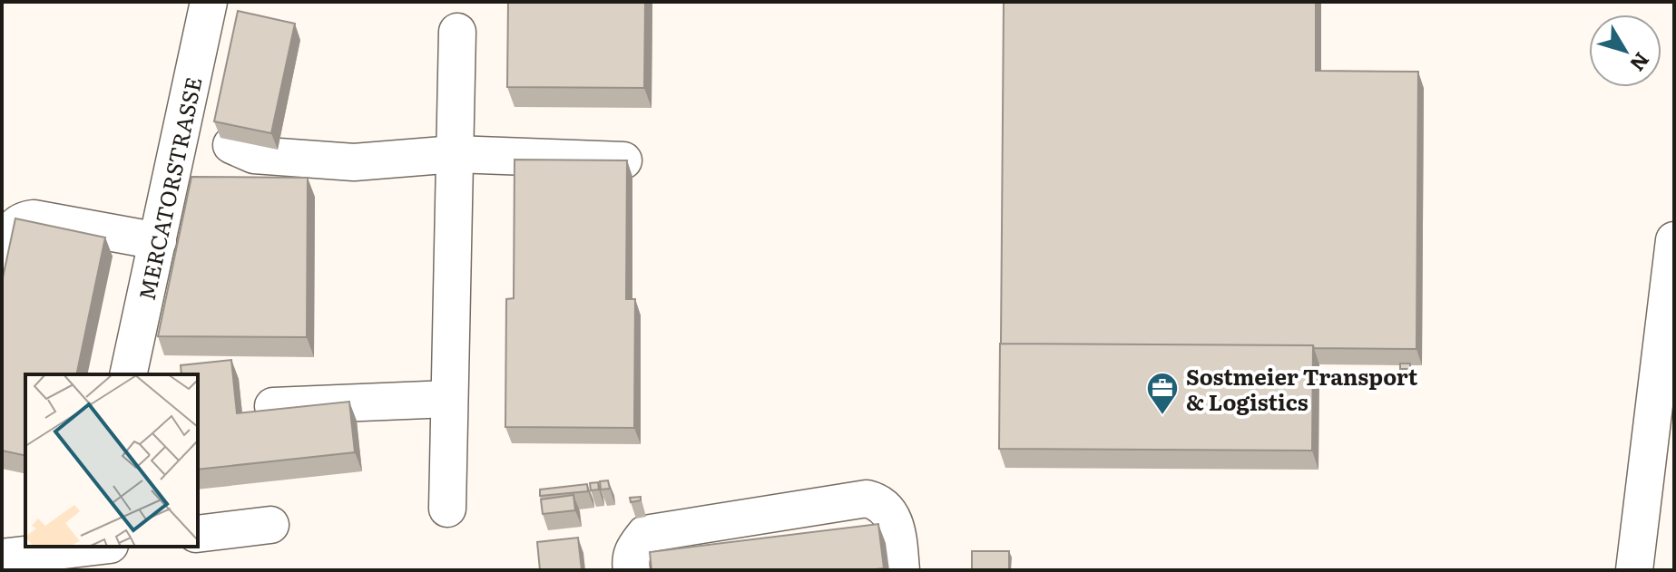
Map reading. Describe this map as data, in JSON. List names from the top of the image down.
{
  "streets": {
    "street": ["MERCATORSTRASSE"]
  },
  "places": {
    "office": ["Sostmeier Transport & Logistics"]
  },
  "north": "bottom right"
}
